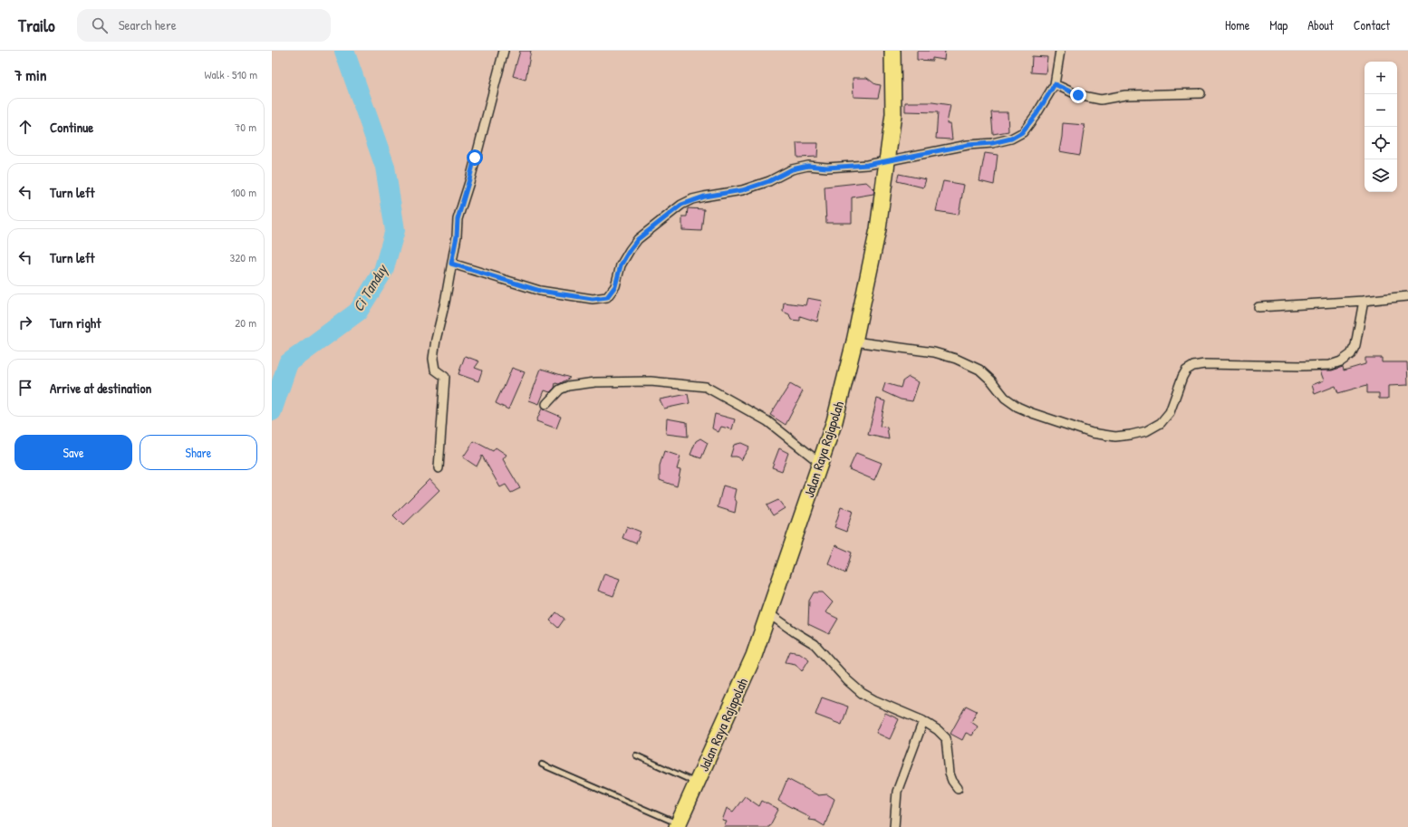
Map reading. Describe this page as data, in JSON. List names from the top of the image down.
{
  "streets": {
    "highway": ["Jalan Raya Rajapolah"]
  },
  "water": ["Ci Tanduy"],
  "page": {
    "header": "Trailo",
    "search": "Search here",
    "nav": [
      "Home",
      "Map",
      "About",
      "Contact"
    ],
    "heading": ["7 min", "Walk · 510 m"],
    "map_buttons": ["+", "−"],
    "list": [
      ["Continue", "70 m"],
      ["Turn left", "100 m"],
      ["Turn left", "320 m"],
      ["Turn right", "20 m"],
      "Arrive at destination"
    ],
    "buttons": ["Save", "Share"]
  }
}
